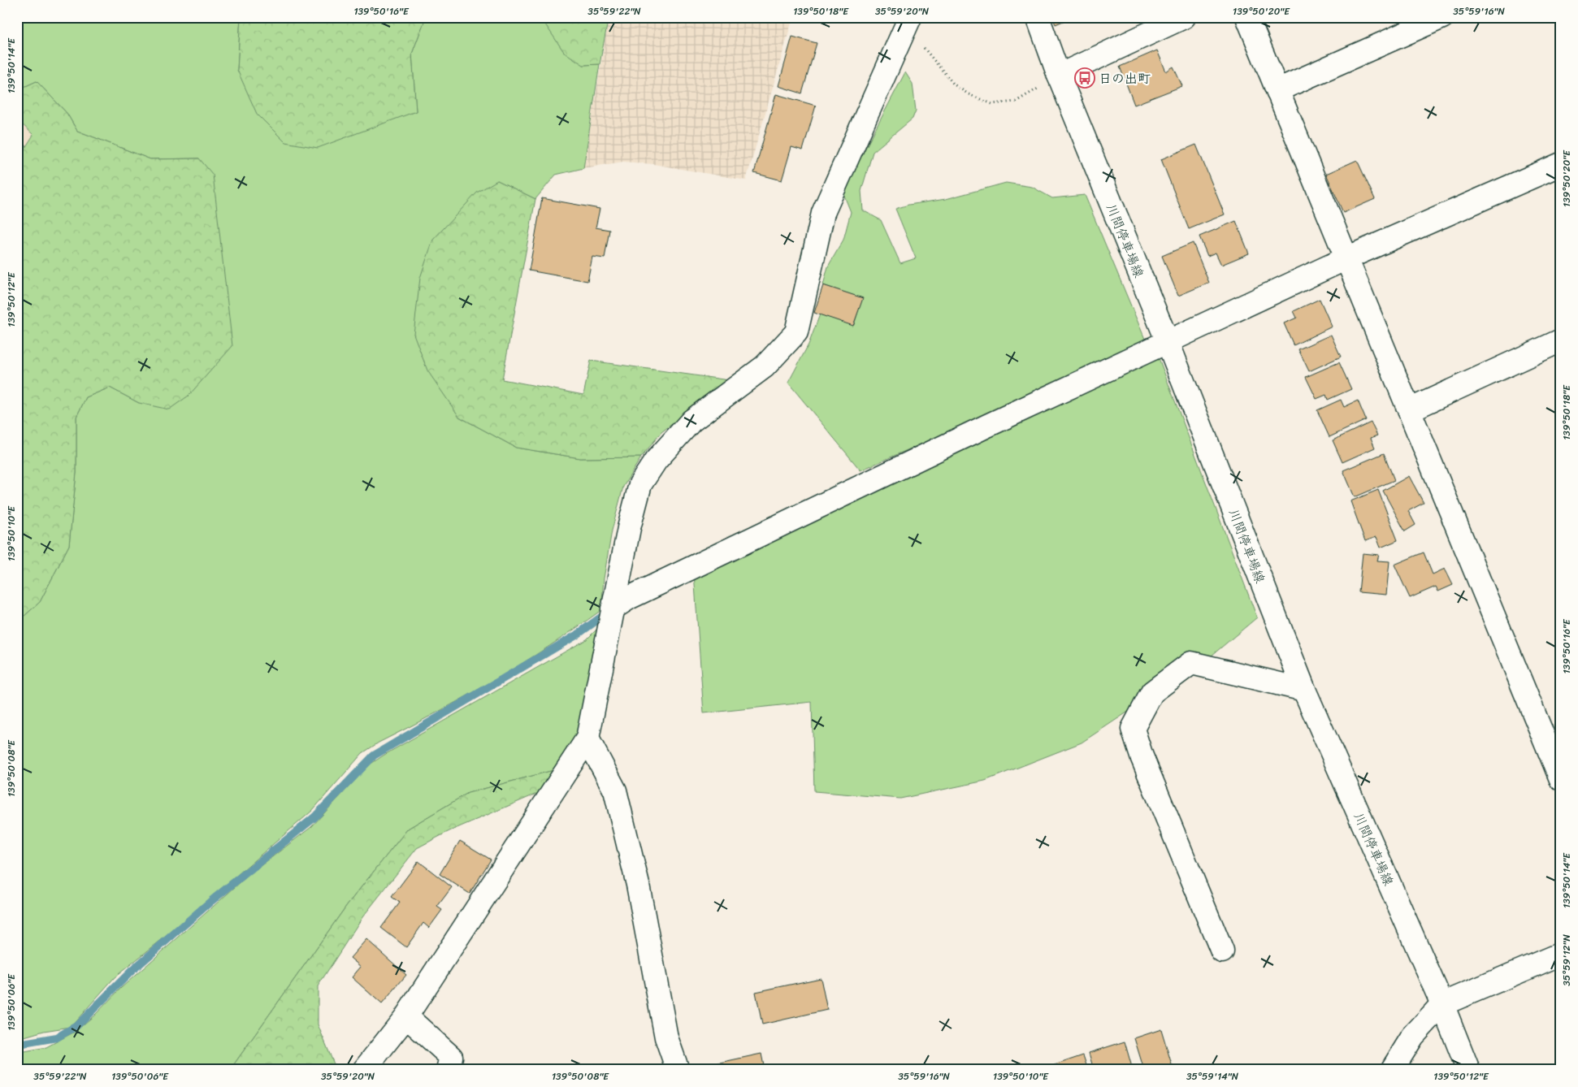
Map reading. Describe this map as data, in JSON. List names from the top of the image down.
{
  "streets": {
    "street": ["川間停車場線"]
  },
  "places": {
    "bus stop": ["日の出町"]
  },
  "coordinates": [
    "139°50'16\"E",
    "35°59'22\"N",
    "139°50'18\"E",
    "35°59'20\"N",
    "139°50'20\"E",
    "35°59'16\"N",
    "139°50'14\"E",
    "139°50'12\"E",
    "139°50'10\"E",
    "139°50'08\"E",
    "35°59'12\"N",
    "139°50'06\"E",
    "35°59'14\"N"
  ]
}
